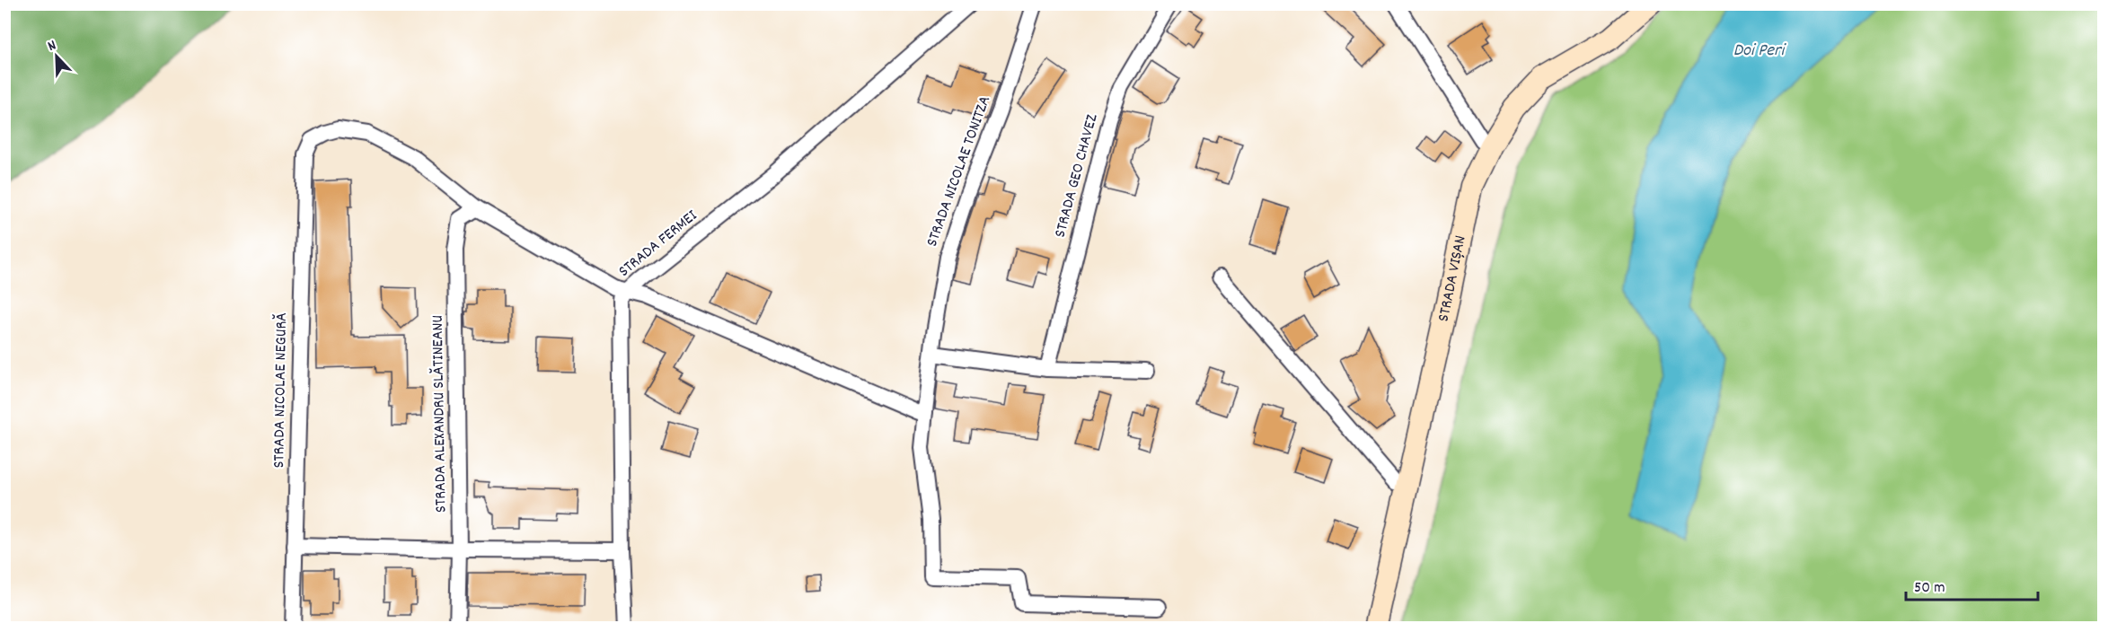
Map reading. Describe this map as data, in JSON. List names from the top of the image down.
{
  "streets": {
    "street": [
      "STRADA NICOLAE TONITZA",
      "STRADA GEO CHAVEZ",
      "STRADA FERMEI",
      "STRADA VIȘAN",
      "STRADA NICOLAE NEGURĂ",
      "STRADA ALEXANDRU SLĂTINEANU"
    ]
  },
  "crossings": [
    ["STRADA NICOLAE NEGURĂ", "STRADA ALEXANDRU SLĂTINEANU"]
  ],
  "water": ["Doi Peri"],
  "scale_bar": "50 m",
  "north": "top left"
}
